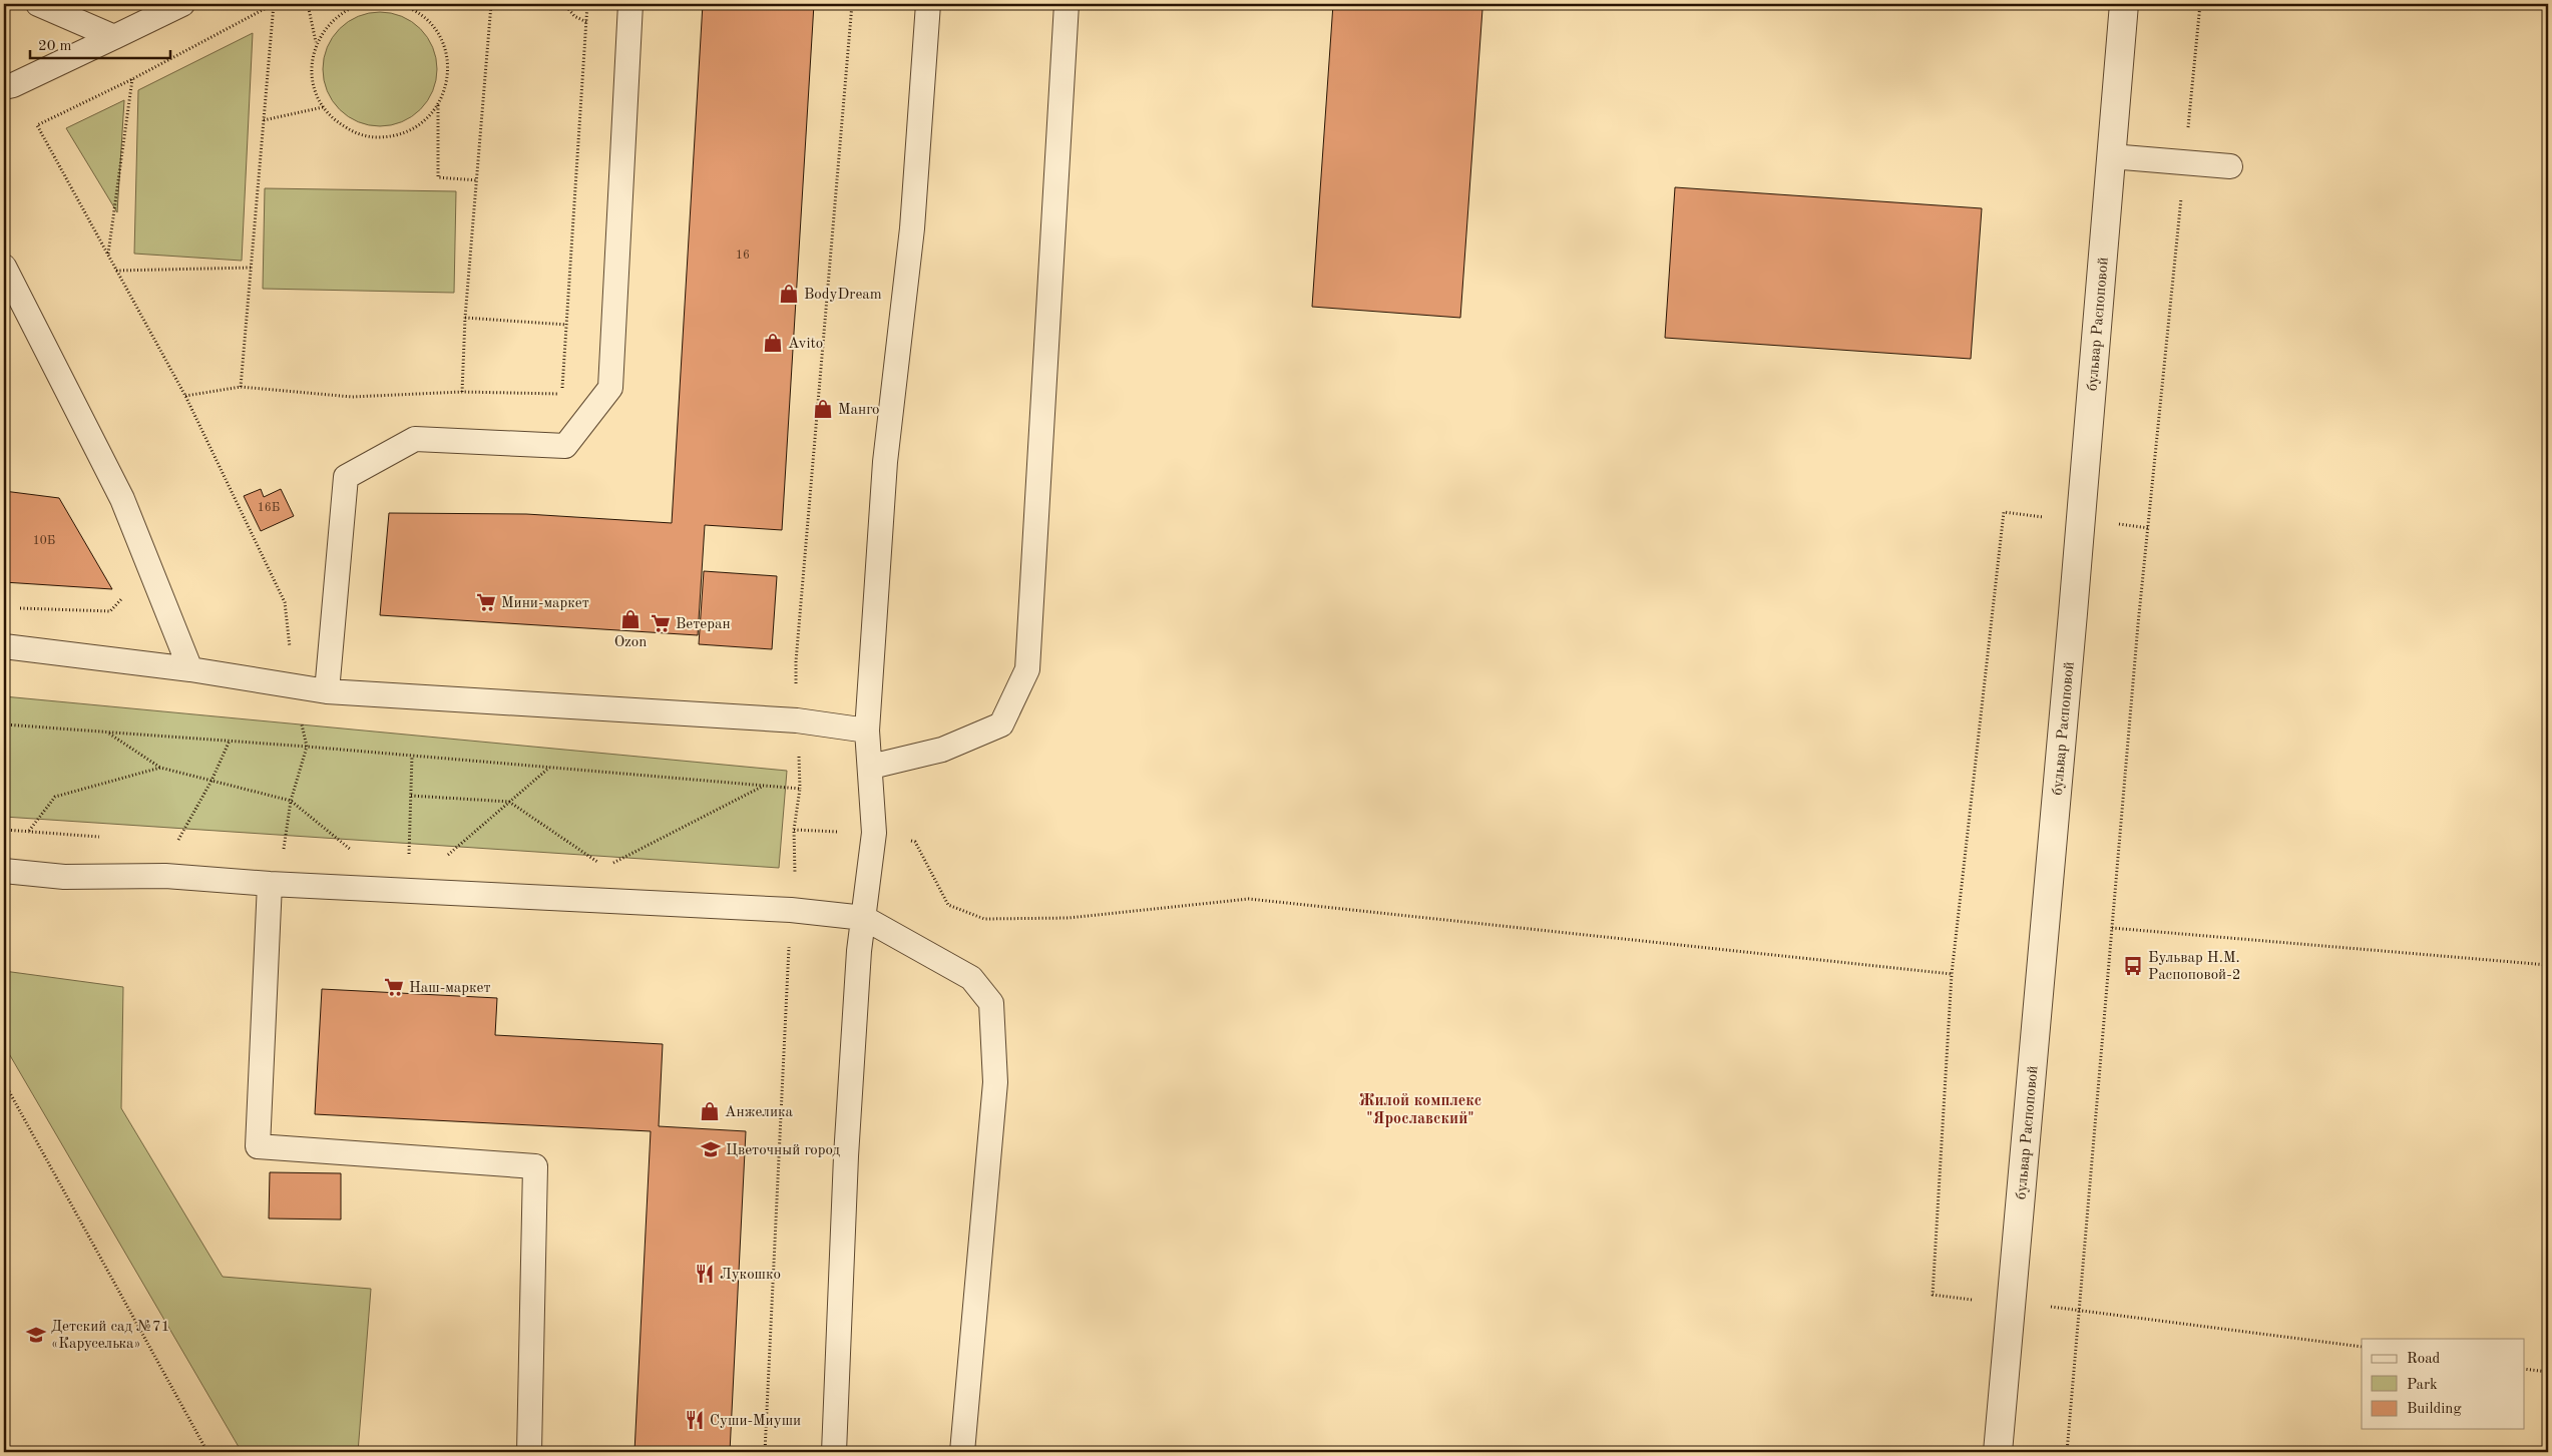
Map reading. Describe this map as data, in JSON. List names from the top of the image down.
{
  "streets": {
    "street": ["бульвар Распоповой"]
  },
  "districts": ["Жилой комплекс \"Ярославский\""],
  "places": {
    "shop": [
      "BodyDream",
      "Avito",
      "Манго",
      "Ozon",
      "Анжелика"
    ],
    "supermarket": ["Мини-маркет", "Ветеран", "Наш-маркет"],
    "bus stop": ["Бульвар Н.М. Распоповой-2"],
    "school or university": ["Цветочный город", "Детский сад №71 «Каруселька»"],
    "restaurant": ["Лукошко", "Суши-Миуши"]
  },
  "house_numbers": ["16", "16Б", "10Б"],
  "legend": ["Road", "Park", "Building"],
  "scale_bar": "20 m"
}
